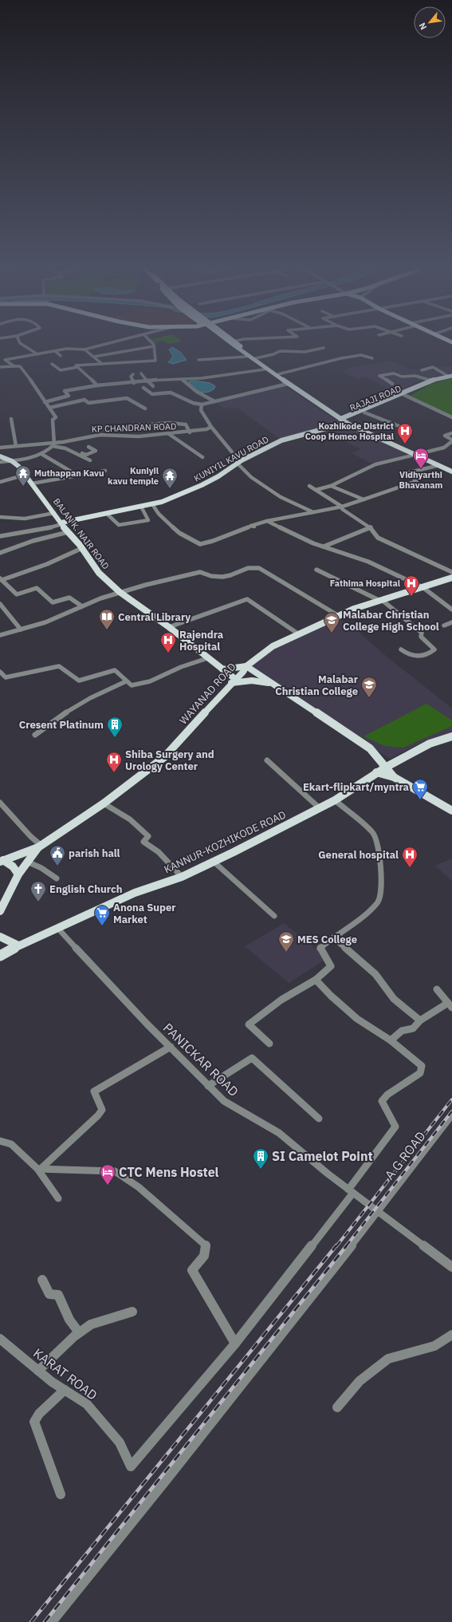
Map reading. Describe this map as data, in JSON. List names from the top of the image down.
{
  "streets": {
    "main road": [
      "RAJAJI ROAD",
      "KUNIYIL KAVU ROAD",
      "BALAN K. NAIR ROAD",
      "WAYANAD ROAD",
      "KANNUR-KOZHIKODE ROAD"
    ],
    "street": [
      "KP CHANDRAN ROAD",
      "PANICKAR ROAD",
      "A G ROAD",
      "KARAT ROAD"
    ]
  },
  "crossings": [
    ["KUNIYIL KAVU ROAD", "BALAN K. NAIR ROAD"],
    ["BALAN K. NAIR ROAD", "WAYANAD ROAD"],
    ["KANNUR-KOZHIKODE ROAD", "PANICKAR ROAD"],
    ["PANICKAR ROAD", "A G ROAD"]
  ],
  "places": {
    "hospital": [
      "Kozhikode District Coop Homeo Hospital",
      "Fathima Hospital",
      "Rajendra Hospital",
      "Shiba Surgery and Urology Center",
      "General hospital"
    ],
    "hotel": ["Vidhyarthi Bhavanam", "CTC Mens Hostel"],
    "temple": ["Muthappan Kavu", "Kuniyil kavu temple"],
    "library": ["Central Library"],
    "school or university": ["Malabar Christian College High School", "Malabar Christian College", "MES College"],
    "building": ["Cresent Platinum", "SI Camelot Point"],
    "supermarket": ["Ekart-flipkart/myntra", "Anona Super Market"],
    "public building": ["parish hall"],
    "church": ["English Church"]
  },
  "north": "bottom left"
}
